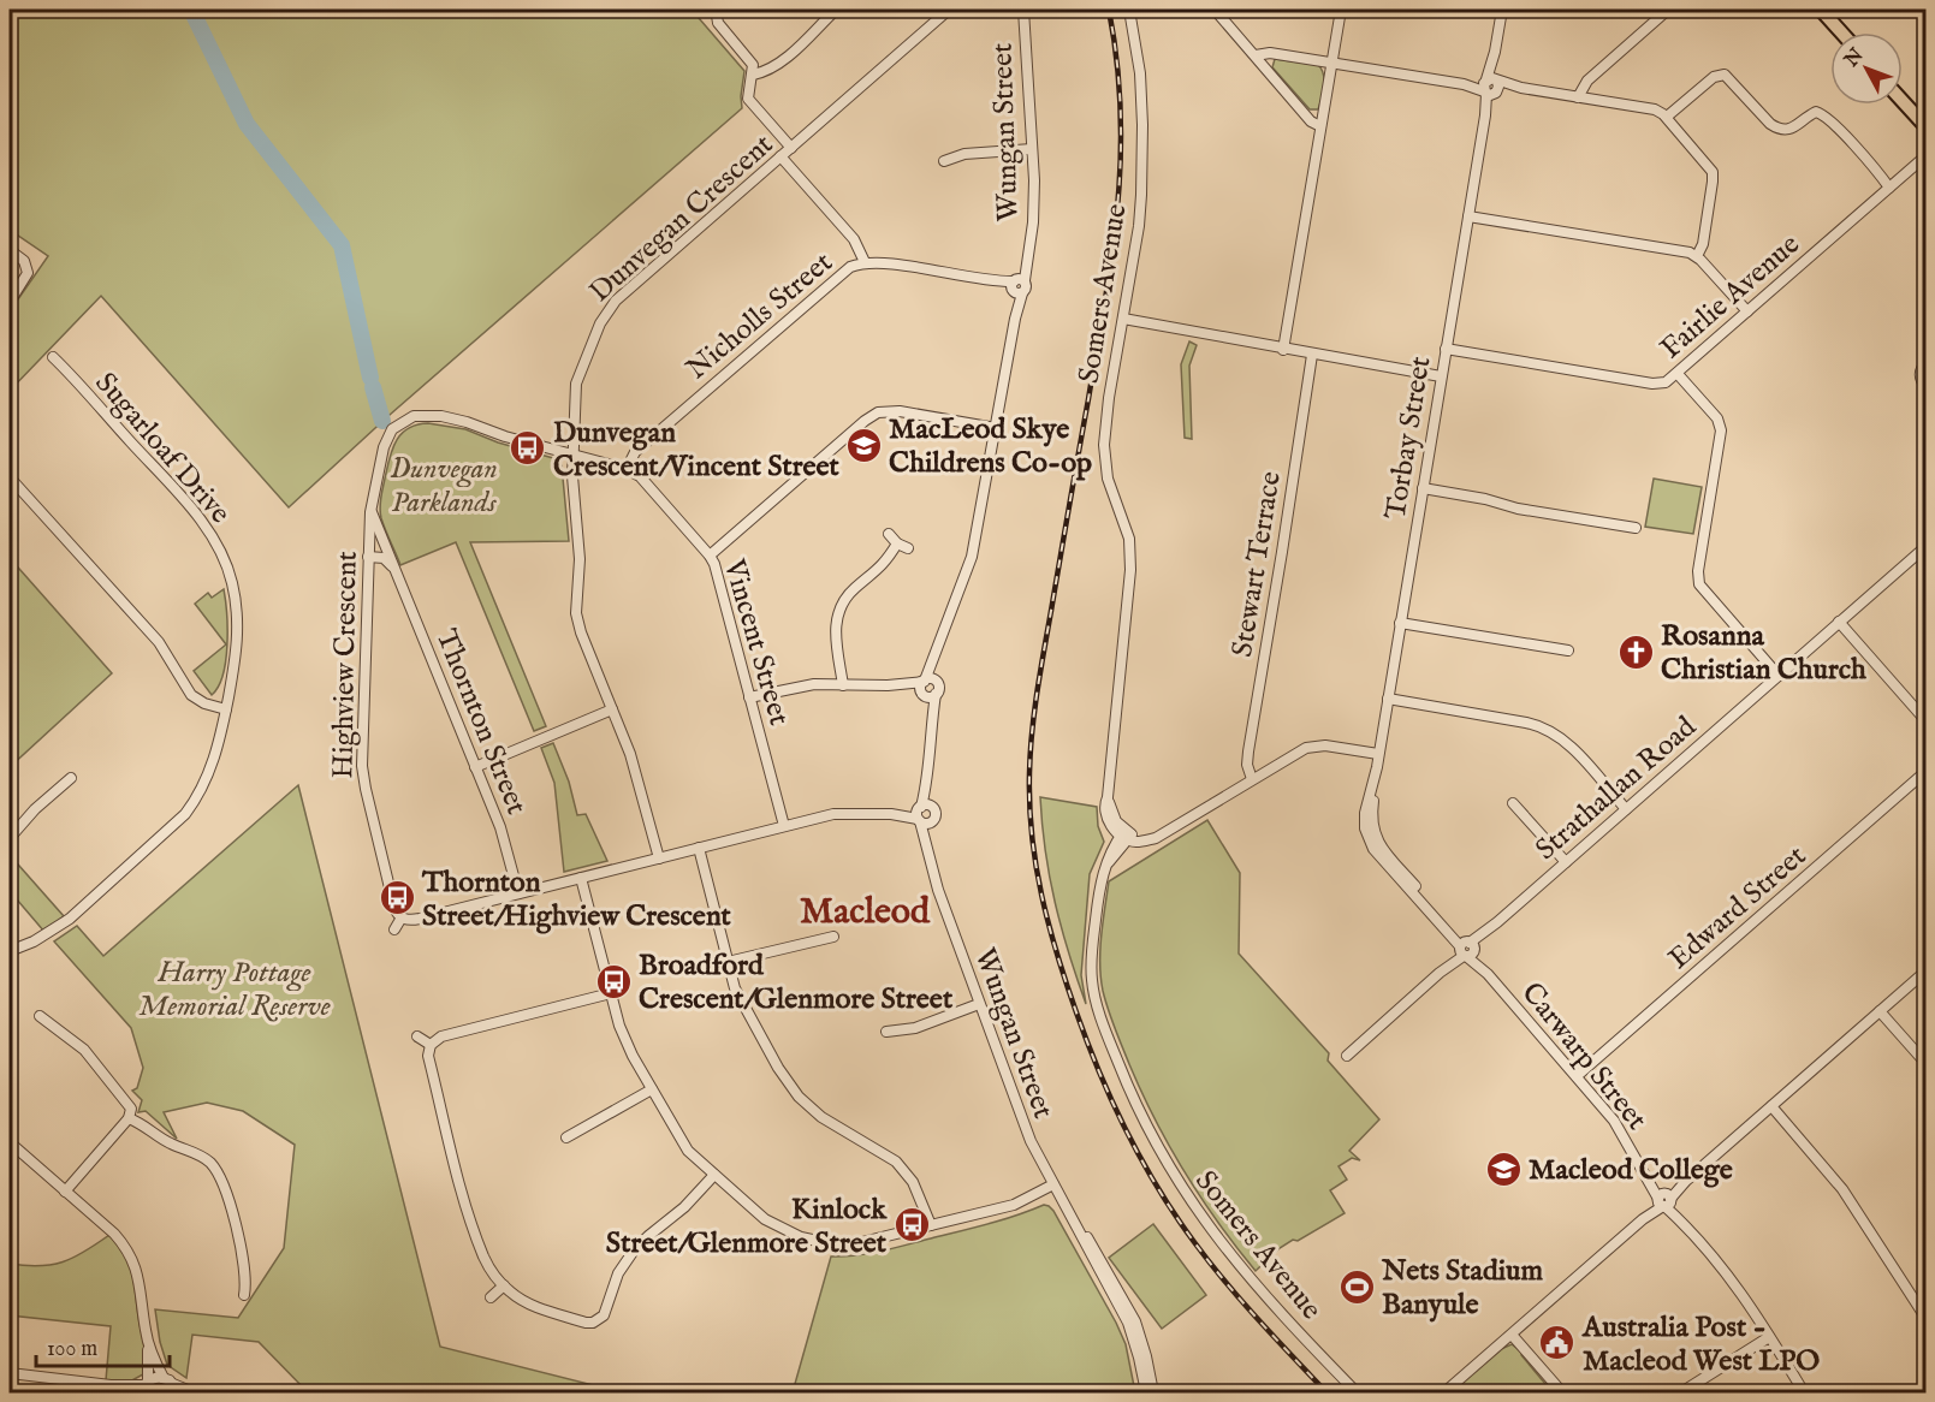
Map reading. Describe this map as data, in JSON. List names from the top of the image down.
{
  "streets": {
    "street": [
      "Wungan Street",
      "Dunvegan Crescent",
      "Somers Avenue",
      "Fairlie Avenue",
      "Nicholls Street",
      "Torbay Street",
      "Sugarloaf Drive",
      "Stewart Terrace",
      "Vincent Street",
      "Highview Crescent",
      "Thornton Street",
      "Strathallan Road",
      "Edward Street",
      "Carwarp Street"
    ]
  },
  "crossings": [
    ["Wungan Street", "Nicholls Street"],
    ["Dunvegan Crescent", "Vincent Street"],
    ["Fairlie Avenue", "Torbay Street"],
    ["Nicholls Street", "Vincent Street"],
    ["Torbay Street", "Carwarp Street"],
    ["Vincent Street", "Highview Crescent"],
    ["Highview Crescent", "Thornton Street"],
    ["Strathallan Road", "Carwarp Street"],
    ["Edward Street", "Carwarp Street"]
  ],
  "districts": ["Macleod"],
  "parks": ["Dunvegan Parklands", "Harry Pottage Memorial Reserve"],
  "places": {
    "school or university": ["MacLeod Skye Childrens Co-op", "Macleod College"],
    "bus stop": [
      "Dunvegan Crescent/Vincent Street",
      "Thornton Street/Highview Crescent",
      "Broadford Crescent/Glenmore Street",
      "Kinlock Street/Glenmore Street"
    ],
    "church": ["Rosanna Christian Church"],
    "sports": ["Nets Stadium Banyule"],
    "public building": ["Australia Post - Macleod West LPO"]
  },
  "scale_bar": "100 m",
  "north": "top left"
}
